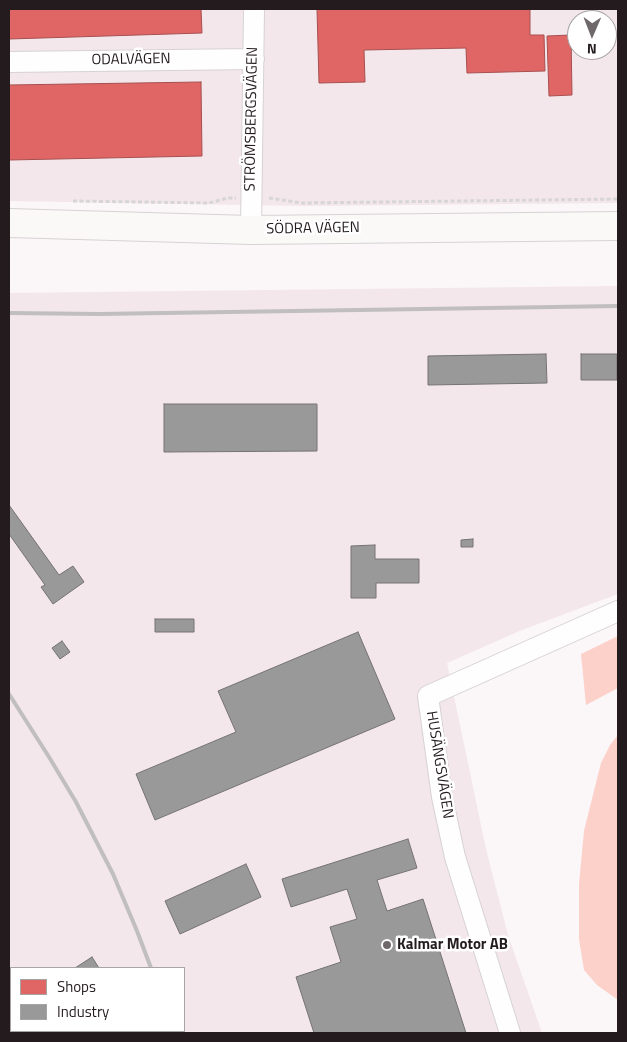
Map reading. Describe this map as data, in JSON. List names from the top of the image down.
{
  "streets": {
    "main road": ["SÖDRA VÄGEN"],
    "street": ["ODALVÄGEN", "STRÖMSBERGSVÄGEN", "HUSÄNGSVÄGEN"]
  },
  "crossings": [
    ["ODALVÄGEN", "STRÖMSBERGSVÄGEN"],
    ["STRÖMSBERGSVÄGEN", "SÖDRA VÄGEN"]
  ],
  "places": ["Kalmar Motor AB"],
  "legend": ["Shops", "Industry"],
  "north": "bottom"
}
